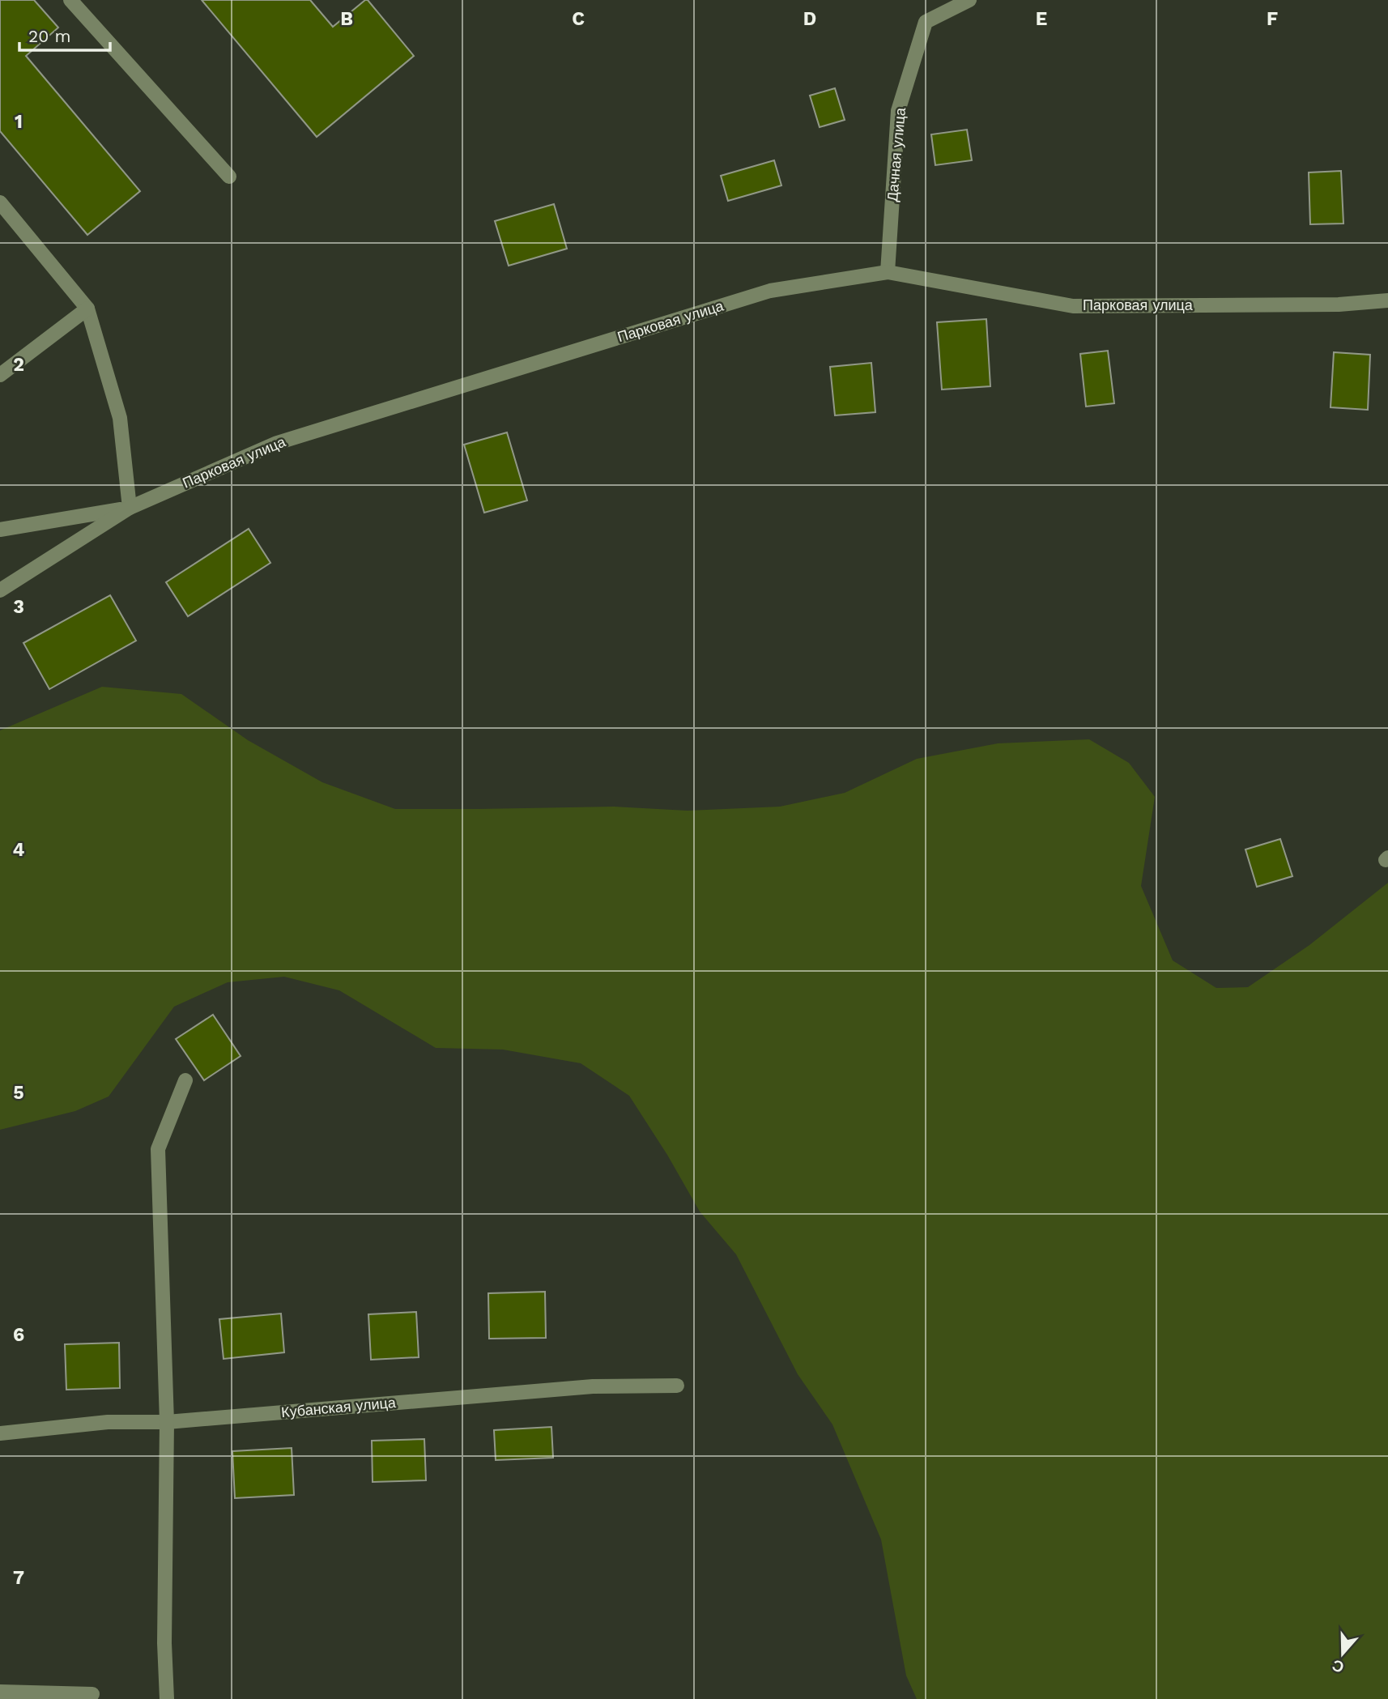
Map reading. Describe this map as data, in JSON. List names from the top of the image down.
{
  "streets": {
    "street": ["Дачная улица", "Парковая улица", "Кубанская улица"]
  },
  "crossings": [
    ["Дачная улица", "Парковая улица"]
  ],
  "scale_bar": "20 m",
  "north": "bottom",
  "grid": {
    "columns": [
      "B",
      "C",
      "D",
      "E",
      "F"
    ],
    "rows": [
      "1",
      "2",
      "3",
      "4",
      "5",
      "6",
      "7"
    ]
  }
}
